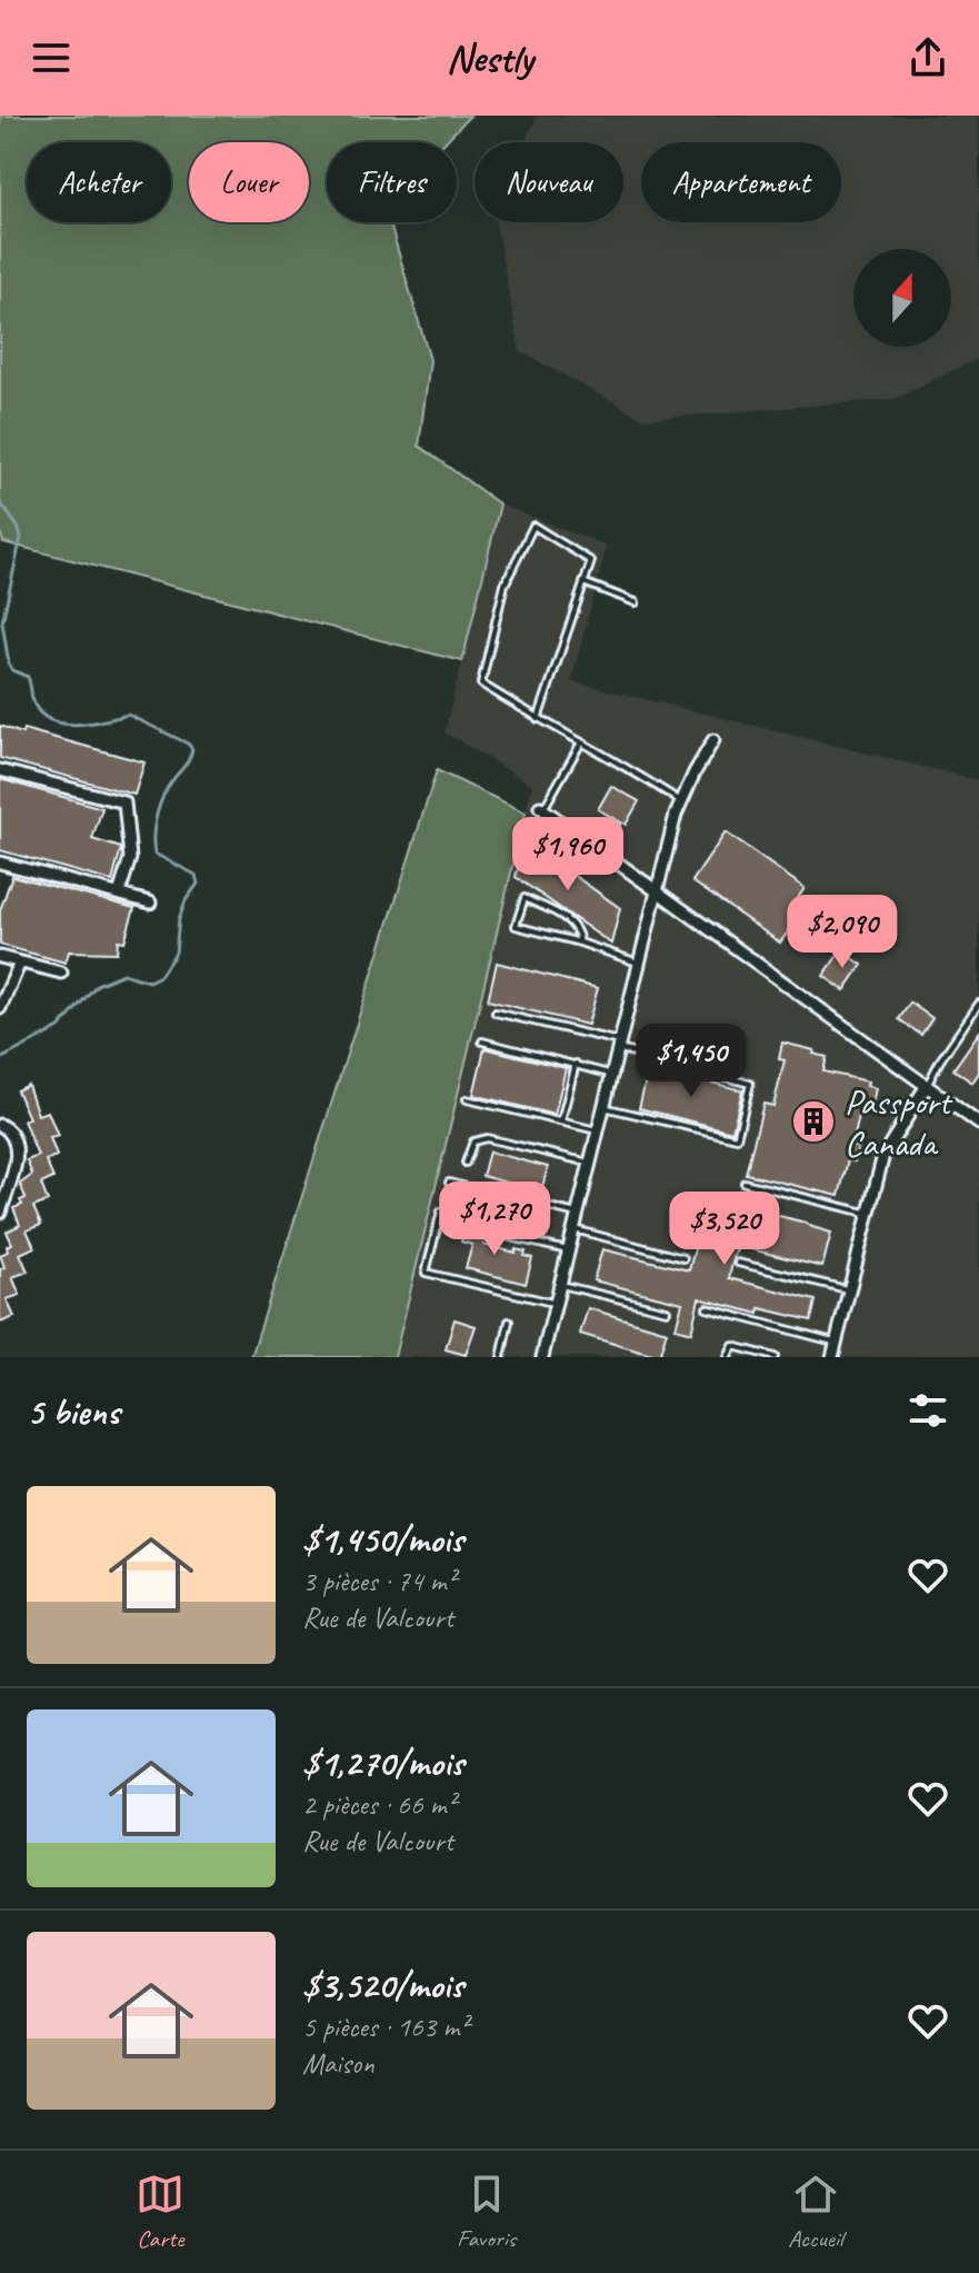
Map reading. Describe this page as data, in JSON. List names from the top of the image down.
{
  "places": {
    "building": ["Passport Canada"]
  },
  "north": "top",
  "page": {
    "header": "Nestly",
    "chip": [
      "Acheter",
      "Louer",
      "Filtres",
      "Nouveau",
      "Appartement"
    ],
    "price": [
      "$1,960",
      "$2,090",
      "$1,450",
      "$1,270",
      "$3,520"
    ],
    "heading": "5 biens",
    "list": [
      {
        "name": "$1,450/mois",
        "note": "3 pièces · 74 m² · Rue de Valcourt"
      },
      {
        "name": "$1,270/mois",
        "note": "2 pièces · 66 m² · Rue de Valcourt"
      },
      {
        "name": "$3,520/mois",
        "note": "5 pièces · 163 m² · Maison"
      }
    ],
    "tabs": ["Carte", "Favoris", "Accueil"]
  }
}
